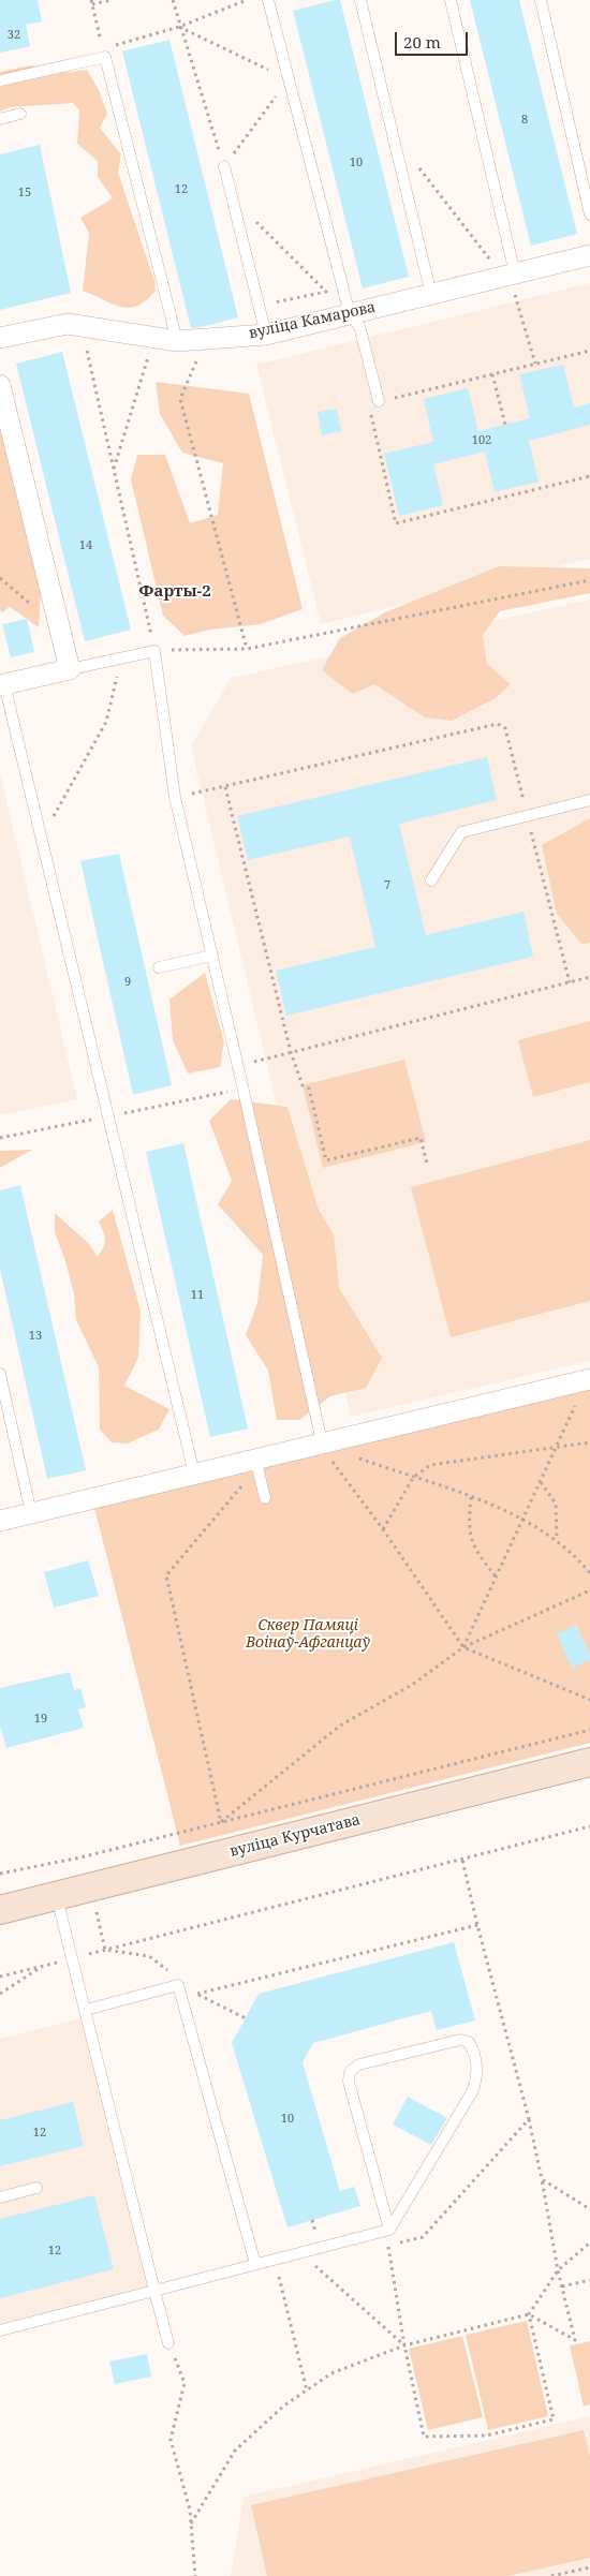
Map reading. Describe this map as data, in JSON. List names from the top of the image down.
{
  "streets": {
    "main road": ["вуліца Курчатава"],
    "street": ["вуліца Камарова"]
  },
  "districts": ["Фарты-2"],
  "parks": ["Сквер Памяці Воінаў-Афганцаў"],
  "house_numbers": [
    "32",
    "8",
    "10",
    "12",
    "15",
    "102",
    "14",
    "7",
    "9",
    "11",
    "13",
    "19",
    "10",
    "12",
    "12"
  ],
  "scale_bar": "20 m"
}
